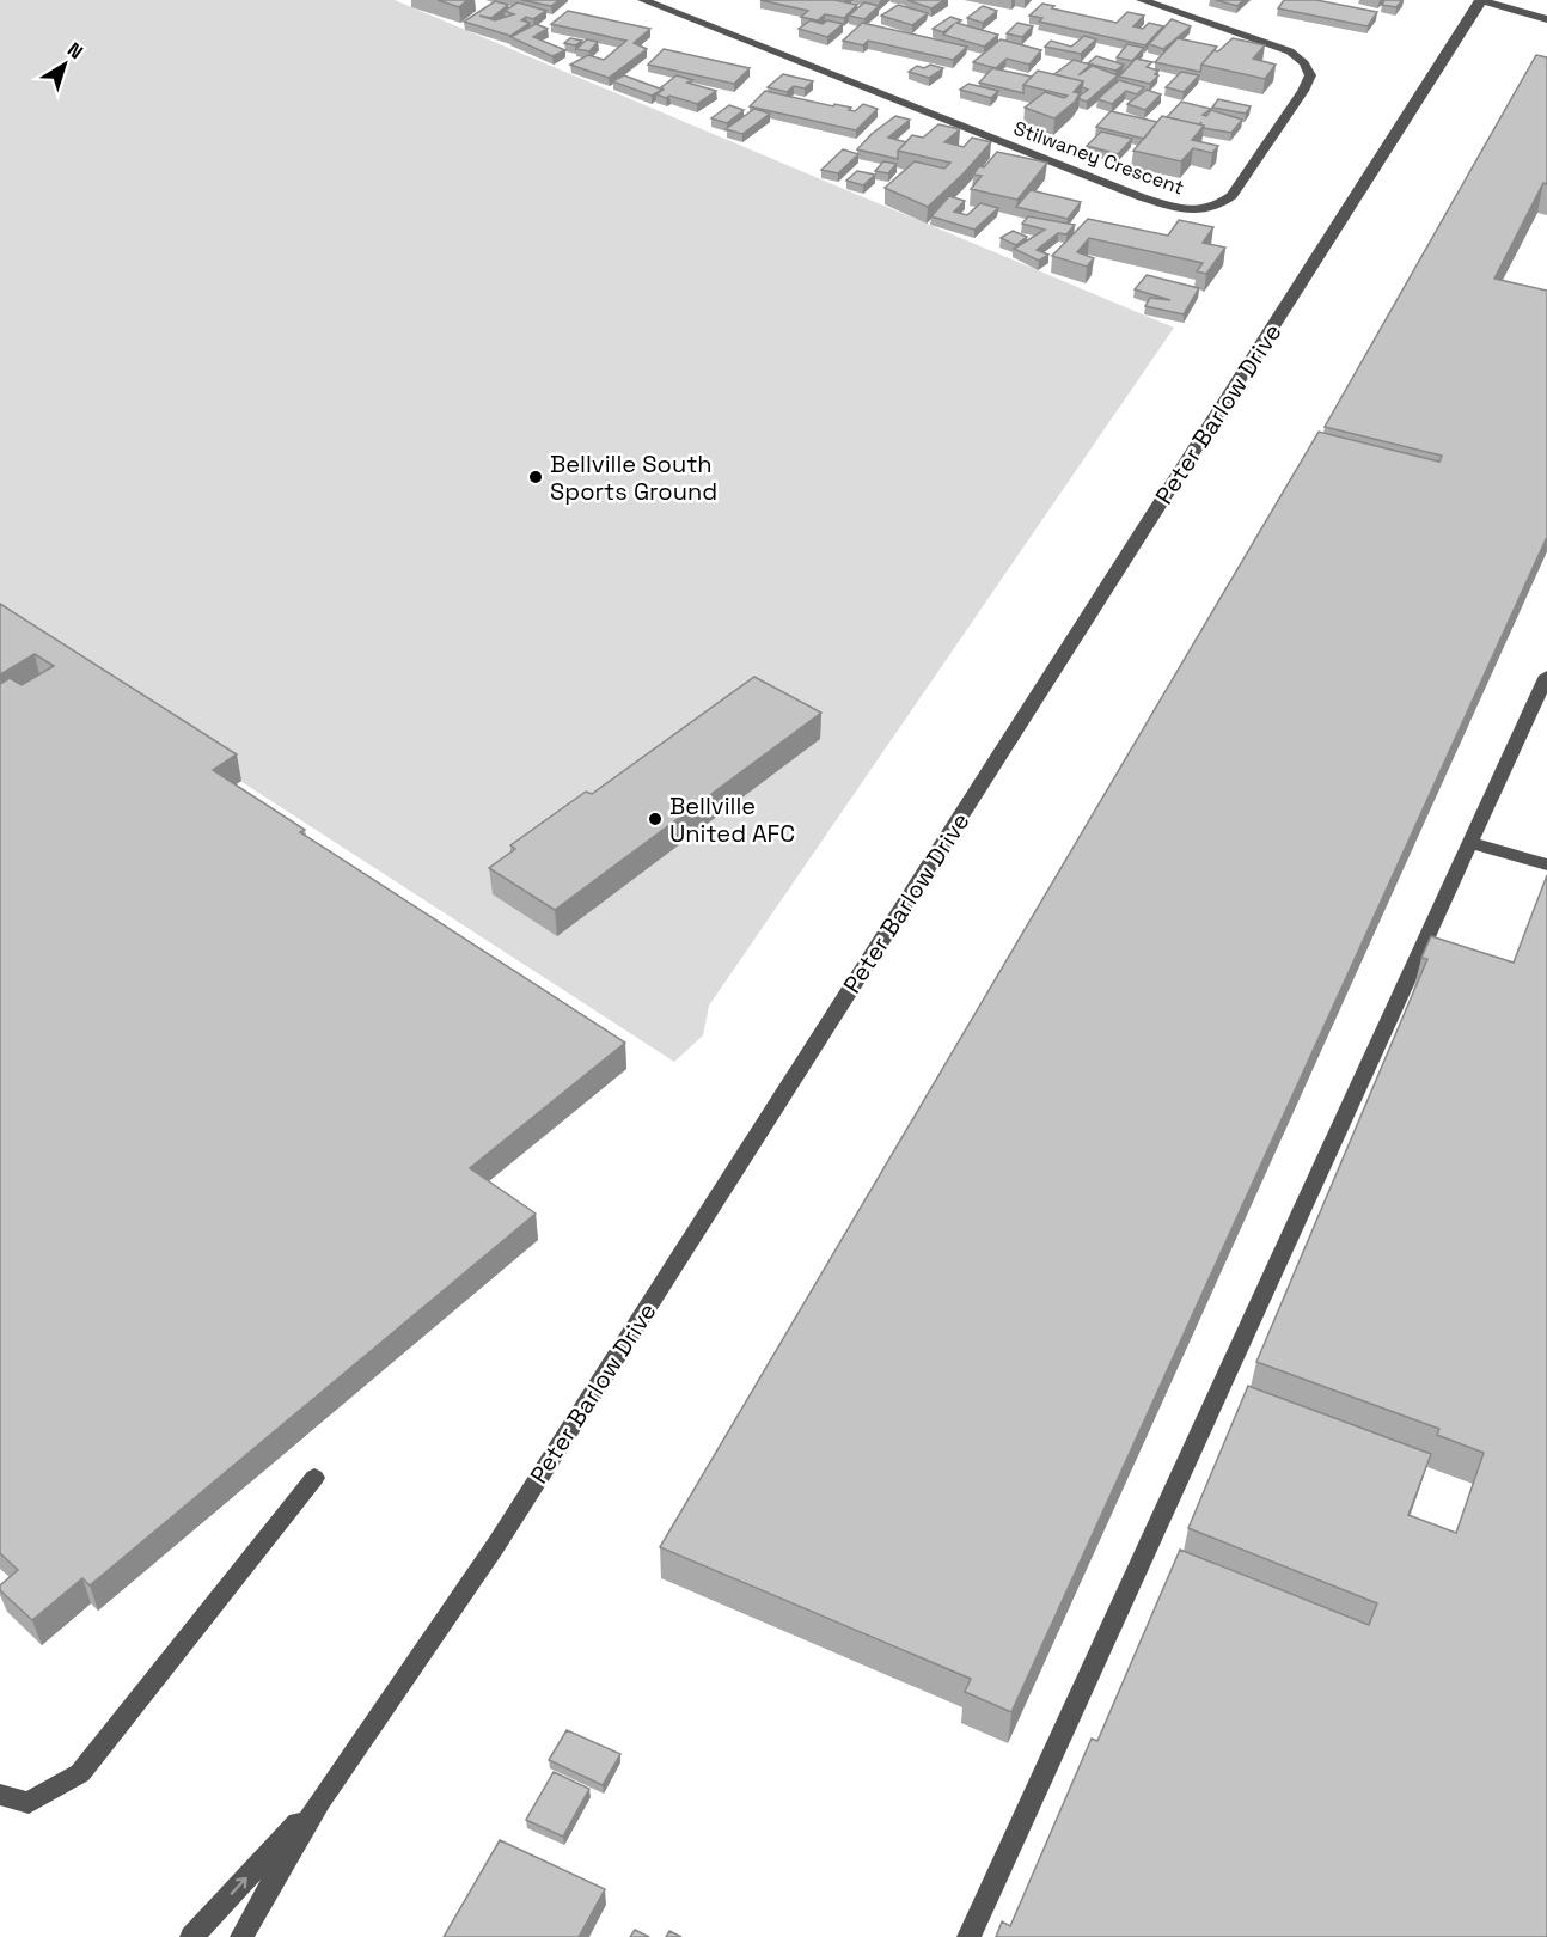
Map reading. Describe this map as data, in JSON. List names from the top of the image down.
{
  "streets": {
    "street": ["Stilwaney Crescent", "Peter Barlow Drive"]
  },
  "places": ["Bellville South Sports Ground", "Bellville United AFC"],
  "north": "top right"
}
